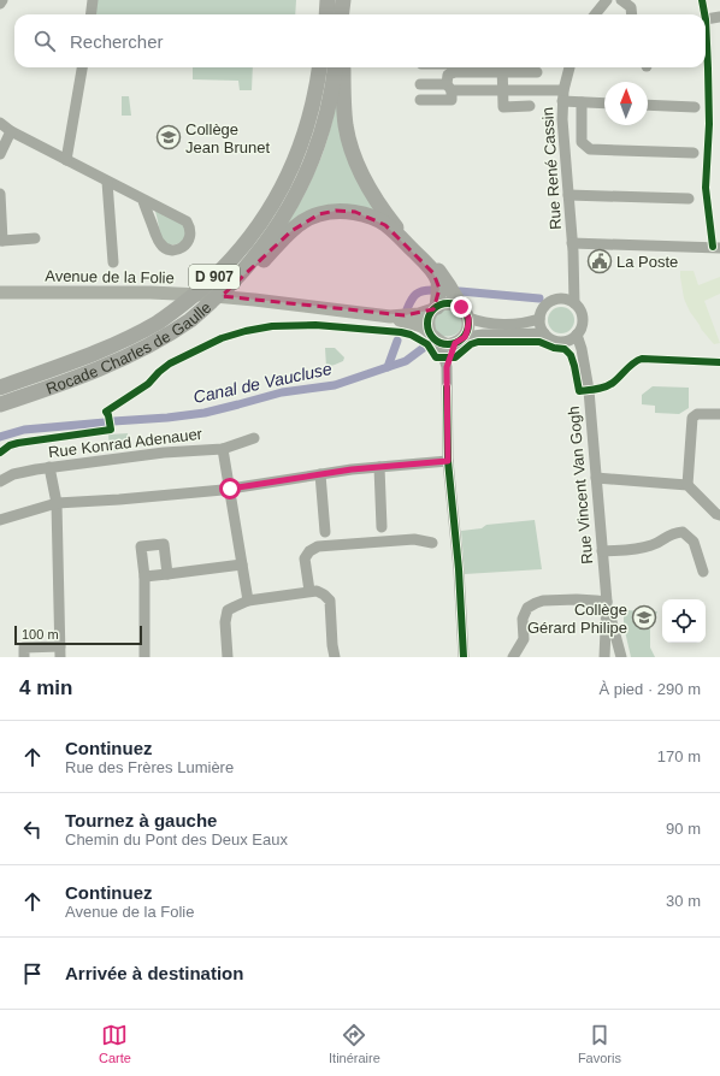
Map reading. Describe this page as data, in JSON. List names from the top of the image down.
{
  "streets": {
    "highway": ["D 907", "Rocade Charles de Gaulle"],
    "main road": ["Avenue de la Folie"],
    "street": ["Rue René Cassin", "Rue Konrad Adenauer", "Rue Vincent Van Gogh"]
  },
  "crossings": [
    ["Rue René Cassin", "Avenue de la Folie"],
    ["Rue René Cassin", "Rue Vincent Van Gogh"],
    ["Avenue de la Folie", "Rue Vincent Van Gogh"]
  ],
  "water": ["Canal de Vaucluse"],
  "places": {
    "school or university": ["Collège Jean Brunet", "Collège Gérard Philipe"],
    "public building": ["La Poste"]
  },
  "scale_bar": "100 m",
  "north": "top",
  "page": {
    "search": "Rechercher",
    "scale": "100 m",
    "heading": ["4 min", "À pied · 290 m"],
    "list": [
      ["Continuez", "Rue des Frères Lumière", "170 m"],
      ["Tournez à gauche", "Chemin du Pont des Deux Eaux", "90 m"],
      ["Continuez", "Avenue de la Folie", "30 m"],
      "Arrivée à destination"
    ],
    "nav": ["Carte", "Itinéraire", "Favoris"]
  }
}
